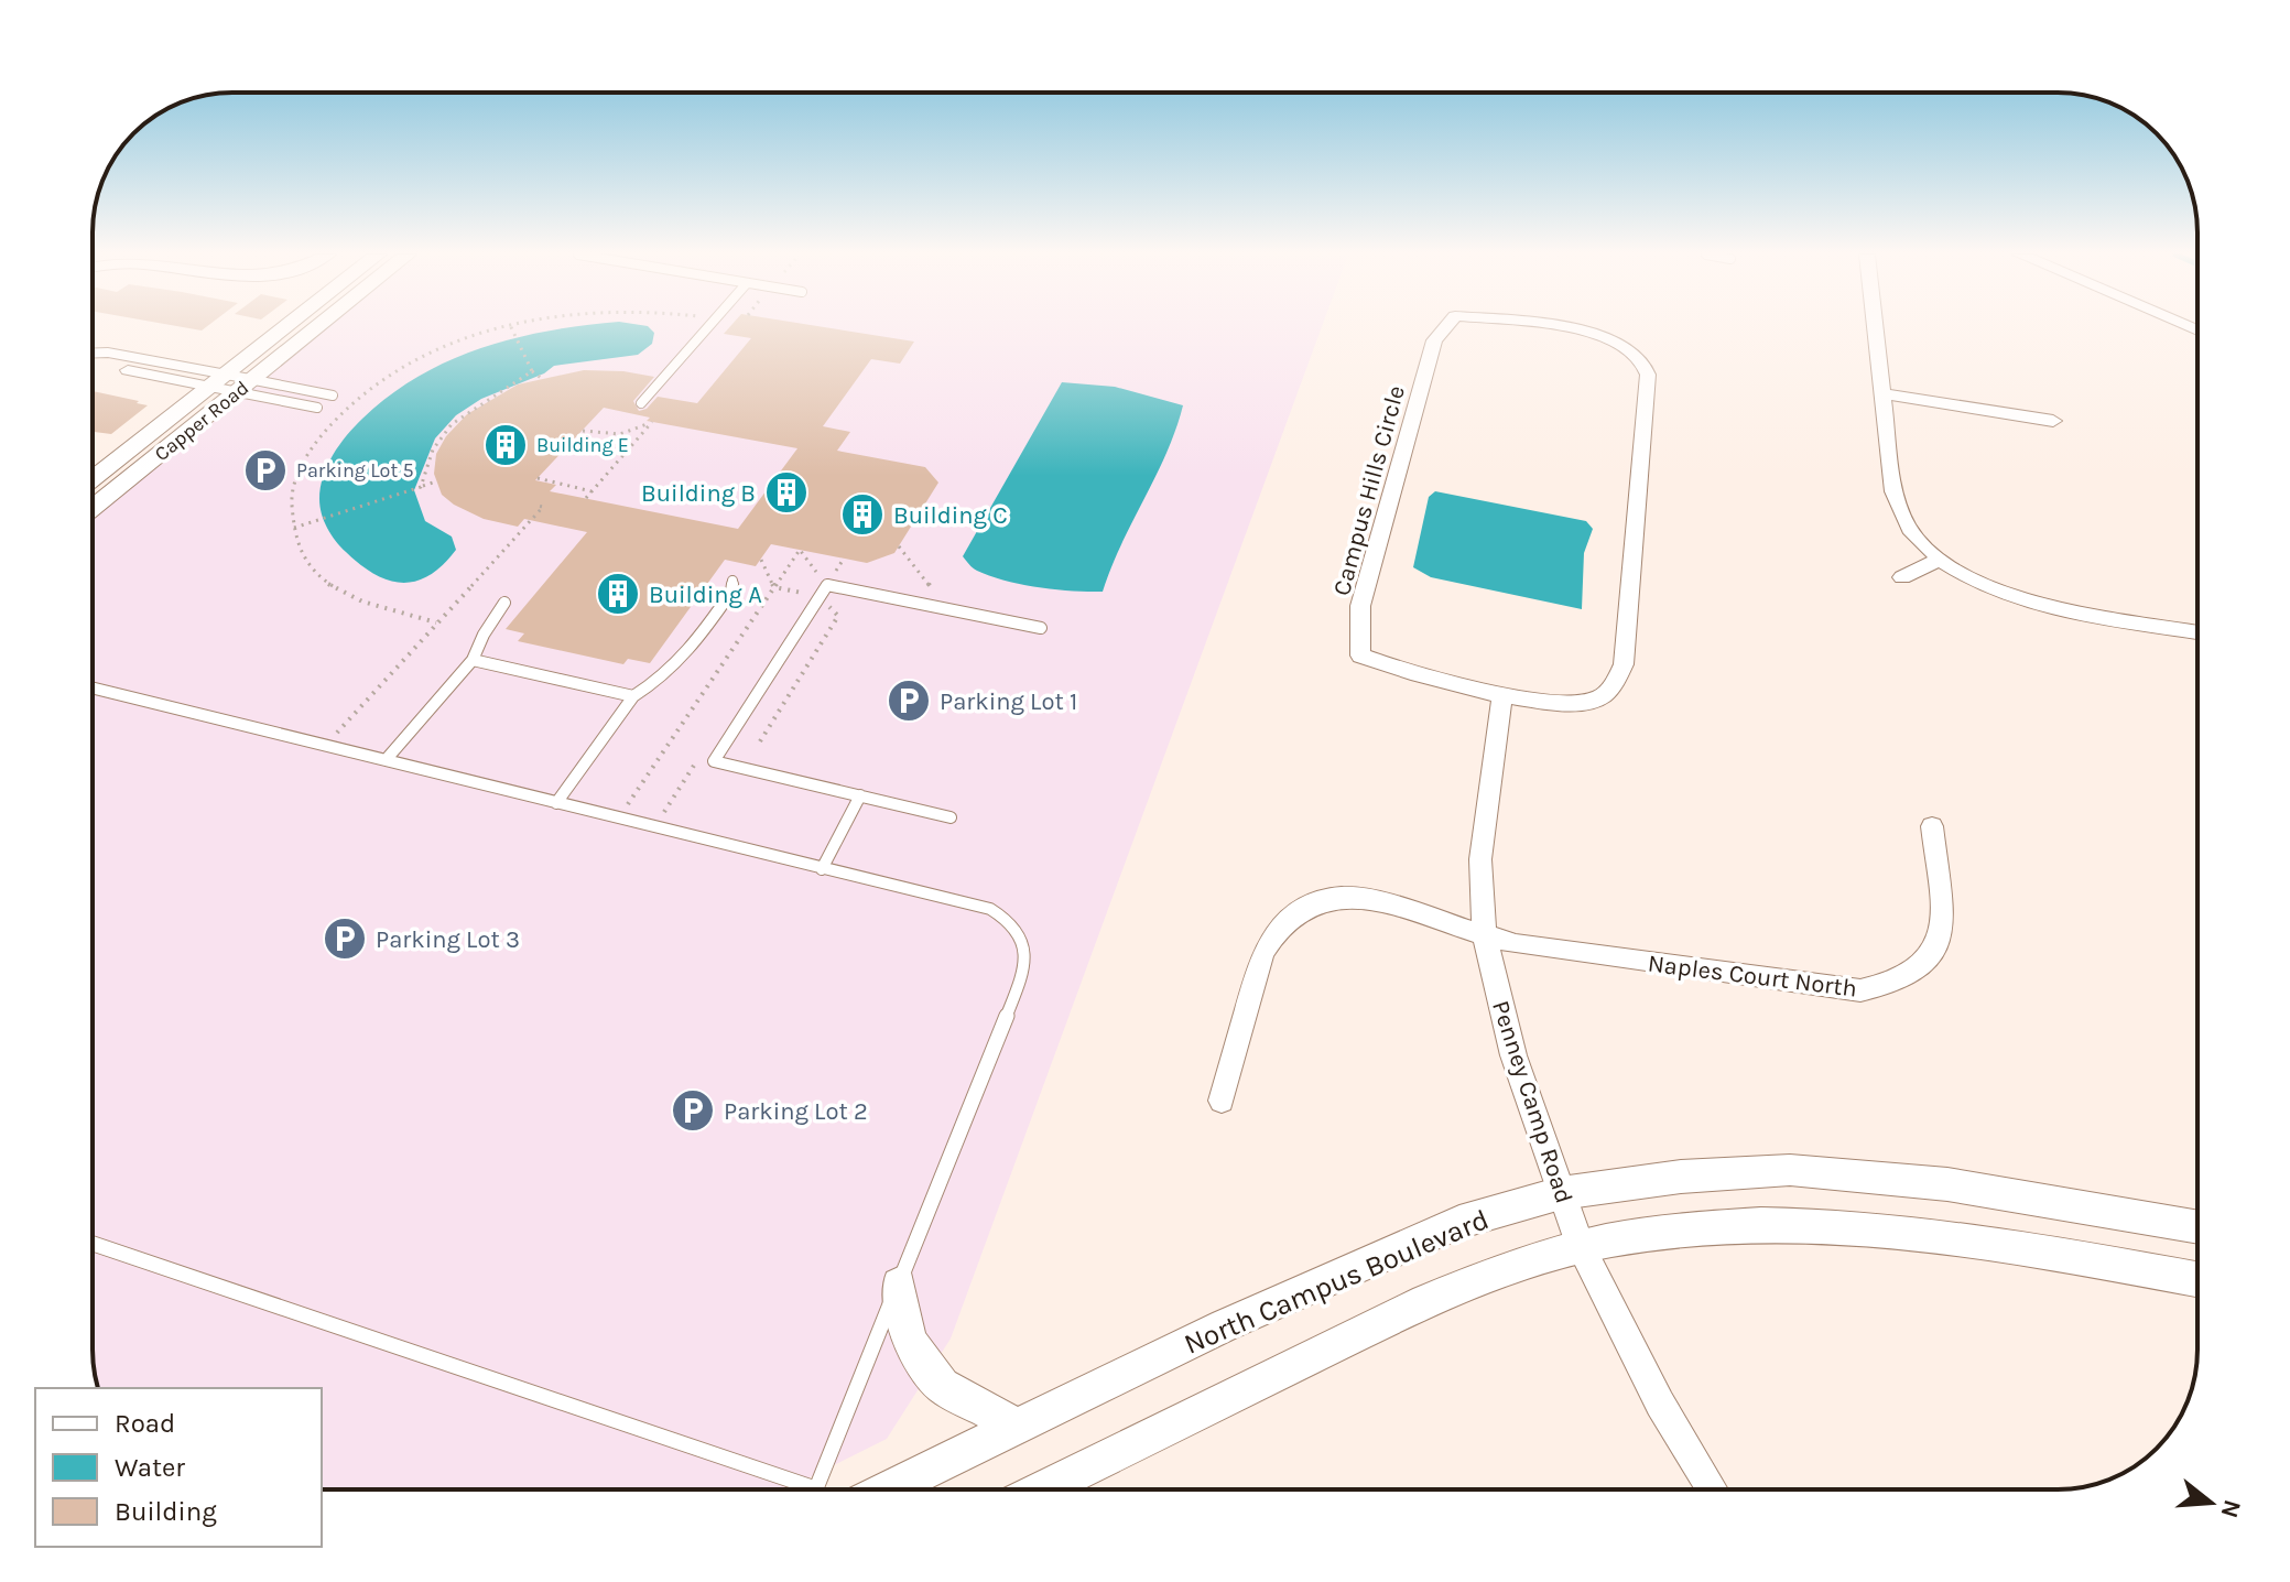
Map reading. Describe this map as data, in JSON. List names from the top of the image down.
{
  "streets": {
    "street": [
      "Capper Road",
      "Campus Hills Circle",
      "Naples Court North",
      "Penney Camp Road",
      "North Campus Boulevard"
    ]
  },
  "crossings": [
    ["Campus Hills Circle", "Penney Camp Road"],
    ["Naples Court North", "Penney Camp Road"],
    ["Penney Camp Road", "North Campus Boulevard"]
  ],
  "places": {
    "building": [
      "Building E",
      "Building B",
      "Building C",
      "Building A"
    ],
    "parking": [
      "Parking Lot 5",
      "Parking Lot 1",
      "Parking Lot 3",
      "Parking Lot 2"
    ]
  },
  "legend": ["Road", "Water", "Building"],
  "north": "right"
}
